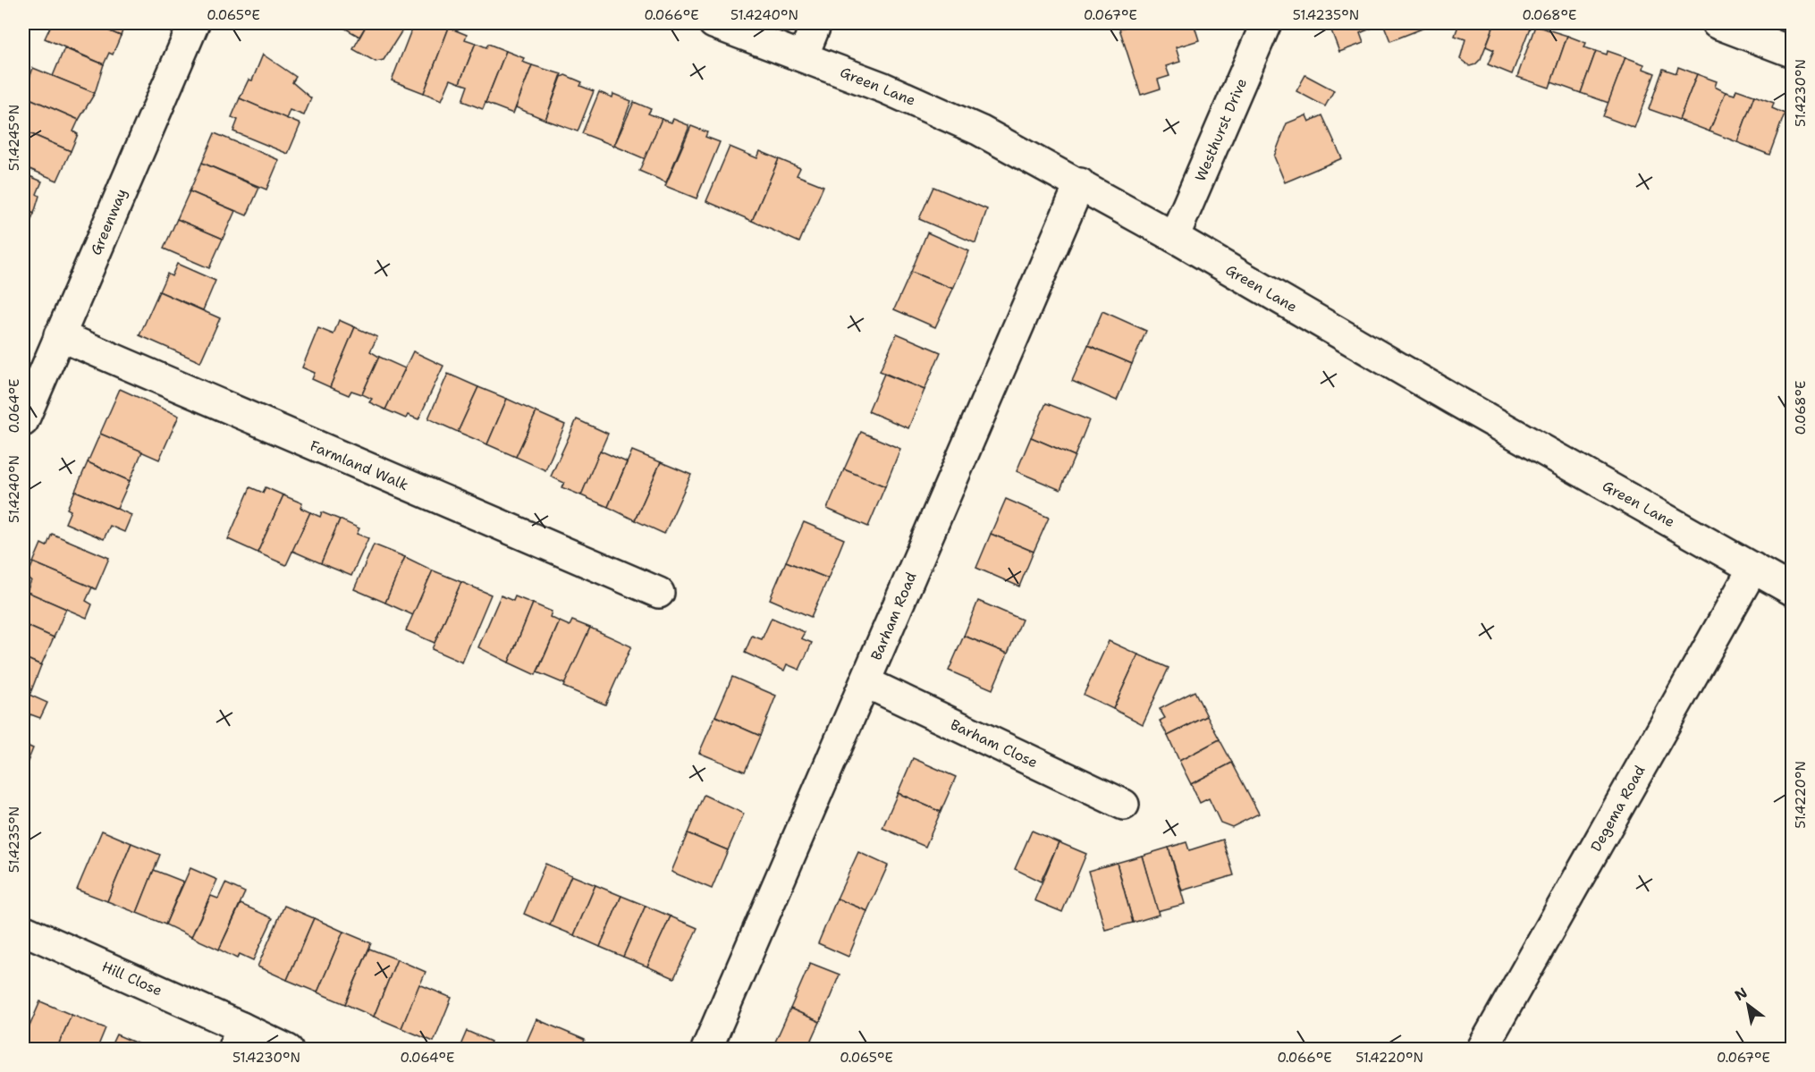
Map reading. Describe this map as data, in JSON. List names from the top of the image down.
{
  "streets": {
    "street": [
      "Green Lane",
      "Westhurst Drive",
      "Greenway",
      "Farmland Walk",
      "Barham Road",
      "Barham Close",
      "Degema Road",
      "Hill Close"
    ]
  },
  "crossings": [
    ["Green Lane", "Westhurst Drive"],
    ["Green Lane", "Barham Road"],
    ["Green Lane", "Degema Road"],
    ["Greenway", "Farmland Walk"],
    ["Barham Road", "Barham Close"]
  ],
  "north": "top left",
  "coordinates": [
    "0.065°E",
    "0.066°E",
    "51.4240°N",
    "0.067°E",
    "51.4235°N",
    "0.068°E",
    "51.4230°N",
    "51.4245°N",
    "0.064°E",
    "51.4220°N"
  ]
}
